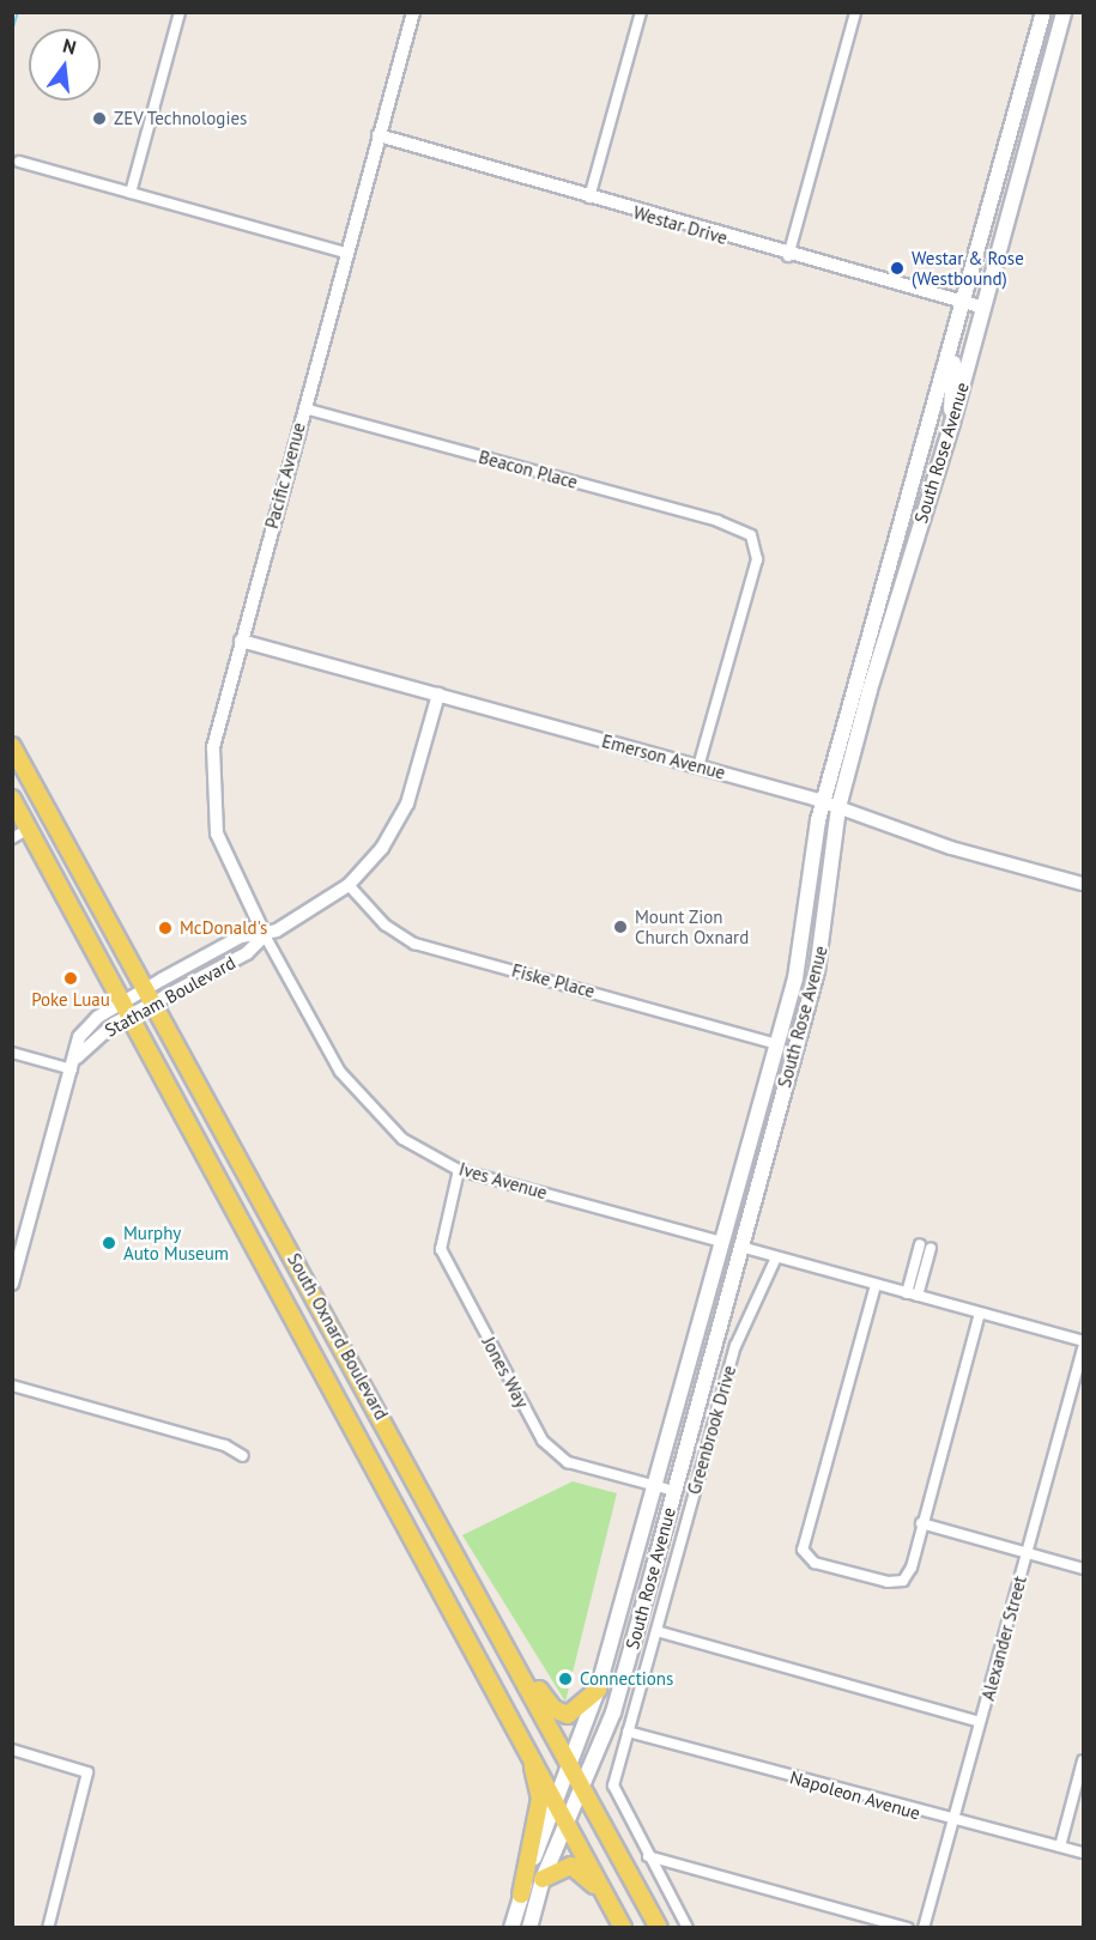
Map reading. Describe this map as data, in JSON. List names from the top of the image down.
{
  "streets": {
    "main road": ["South Rose Avenue", "South Oxnard Boulevard"],
    "street": [
      "Westar Drive",
      "Beacon Place",
      "Pacific Avenue",
      "Emerson Avenue",
      "Fiske Place",
      "Statham Boulevard",
      "Ives Avenue",
      "Jones Way",
      "Greenbrook Drive",
      "Alexander Street",
      "Napoleon Avenue"
    ]
  },
  "crossings": [
    ["Westar Drive", "South Rose Avenue"],
    ["Westar Drive", "Pacific Avenue"],
    ["South Rose Avenue", "Emerson Avenue"],
    ["South Rose Avenue", "Fiske Place"],
    ["South Rose Avenue", "Ives Avenue"],
    ["South Rose Avenue", "South Oxnard Boulevard"],
    ["South Rose Avenue", "Jones Way"],
    ["Beacon Place", "Pacific Avenue"],
    ["Beacon Place", "Emerson Avenue"],
    ["Pacific Avenue", "Emerson Avenue"],
    ["Pacific Avenue", "Statham Boulevard"],
    ["Pacific Avenue", "Ives Avenue"],
    ["Emerson Avenue", "Statham Boulevard"],
    ["Fiske Place", "Statham Boulevard"],
    ["Statham Boulevard", "Ives Avenue"],
    ["Statham Boulevard", "South Oxnard Boulevard"],
    ["Ives Avenue", "Jones Way"],
    ["Greenbrook Drive", "Napoleon Avenue"],
    ["Alexander Street", "Napoleon Avenue"]
  ],
  "places": [
    "ZEV Technologies",
    "Westar & Rose (Westbound)",
    "Mount Zion Church Oxnard",
    "McDonald's",
    "Poke Luau",
    "Murphy Auto Museum",
    "Connections"
  ],
  "north": "top"
}
